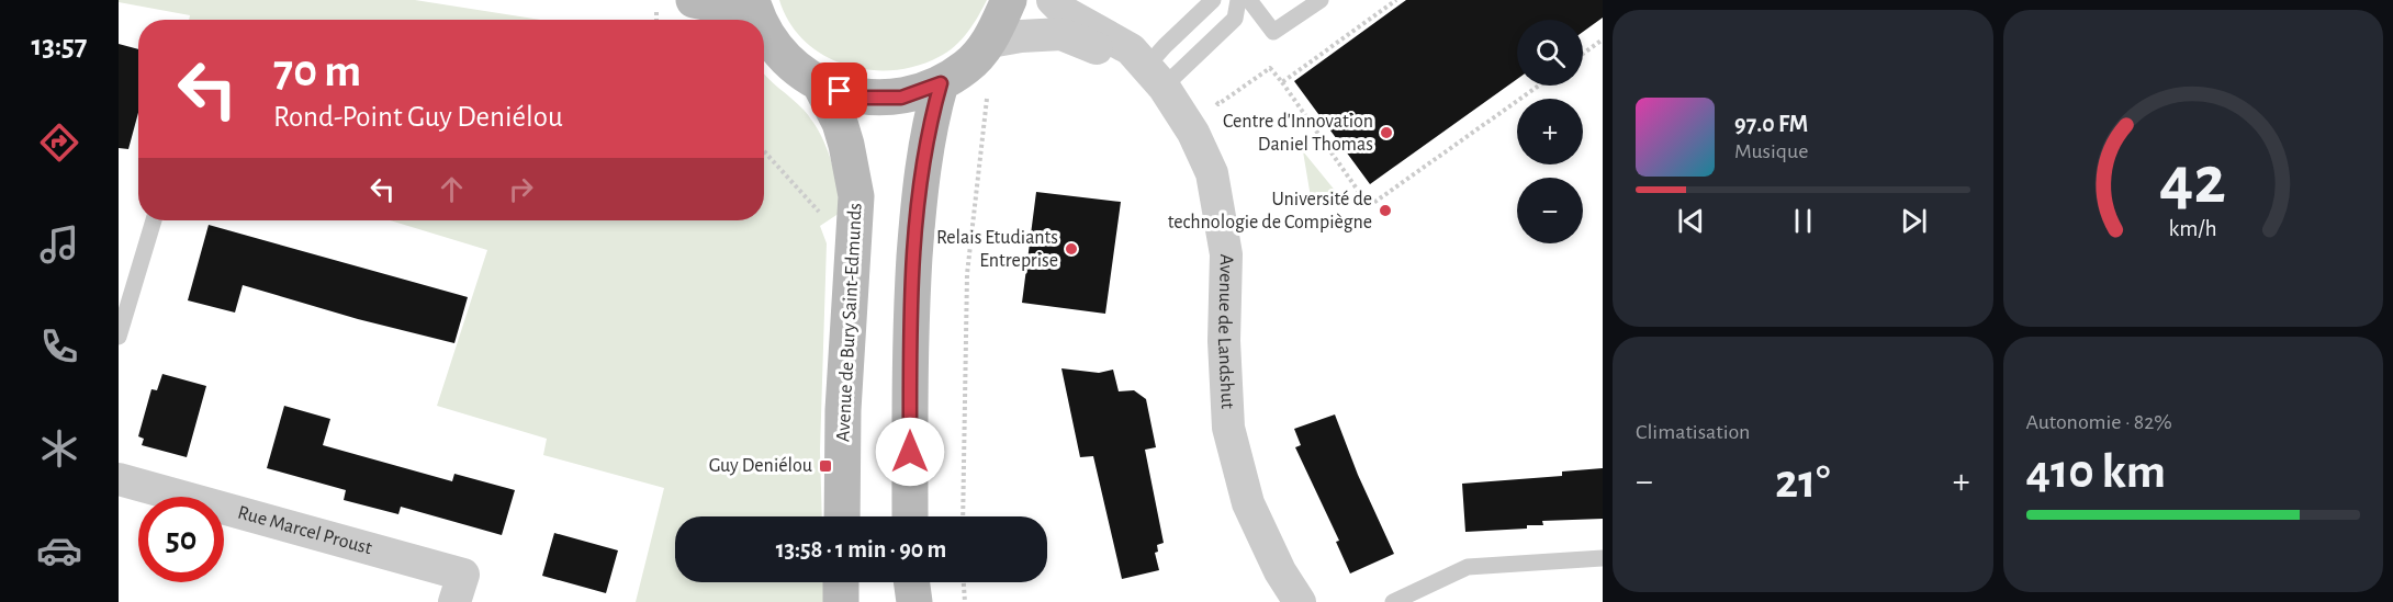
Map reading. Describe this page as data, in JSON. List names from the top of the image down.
{
  "streets": {
    "main road": ["Avenue de Bury Saint-Edmunds"],
    "street": ["Avenue de Landshut", "Rue Marcel Proust"]
  },
  "places": {
    "other": ["Centre d'Innovation Daniel Thomas", "Université de technologie de Compiègne", "Relais Etudiants Entreprise"],
    "transit": ["Guy Deniélou"]
  },
  "page": {
    "tabs": "13:57",
    "map_buttons": ["+", "−"],
    "turn": ["70 m", "Rond-Point Guy Deniélou"],
    "song": ["97.0 FM", "Musique"],
    "tile": [
      "Climatisation",
      ["Autonomie · 82%", "410 km"]
    ],
    "heat": ["−", "21°", "+"],
    "limit": "50",
    "trip": "13:58 · 1 min · 90 m",
    "gauge": ["42", "km/h"]
  }
}
